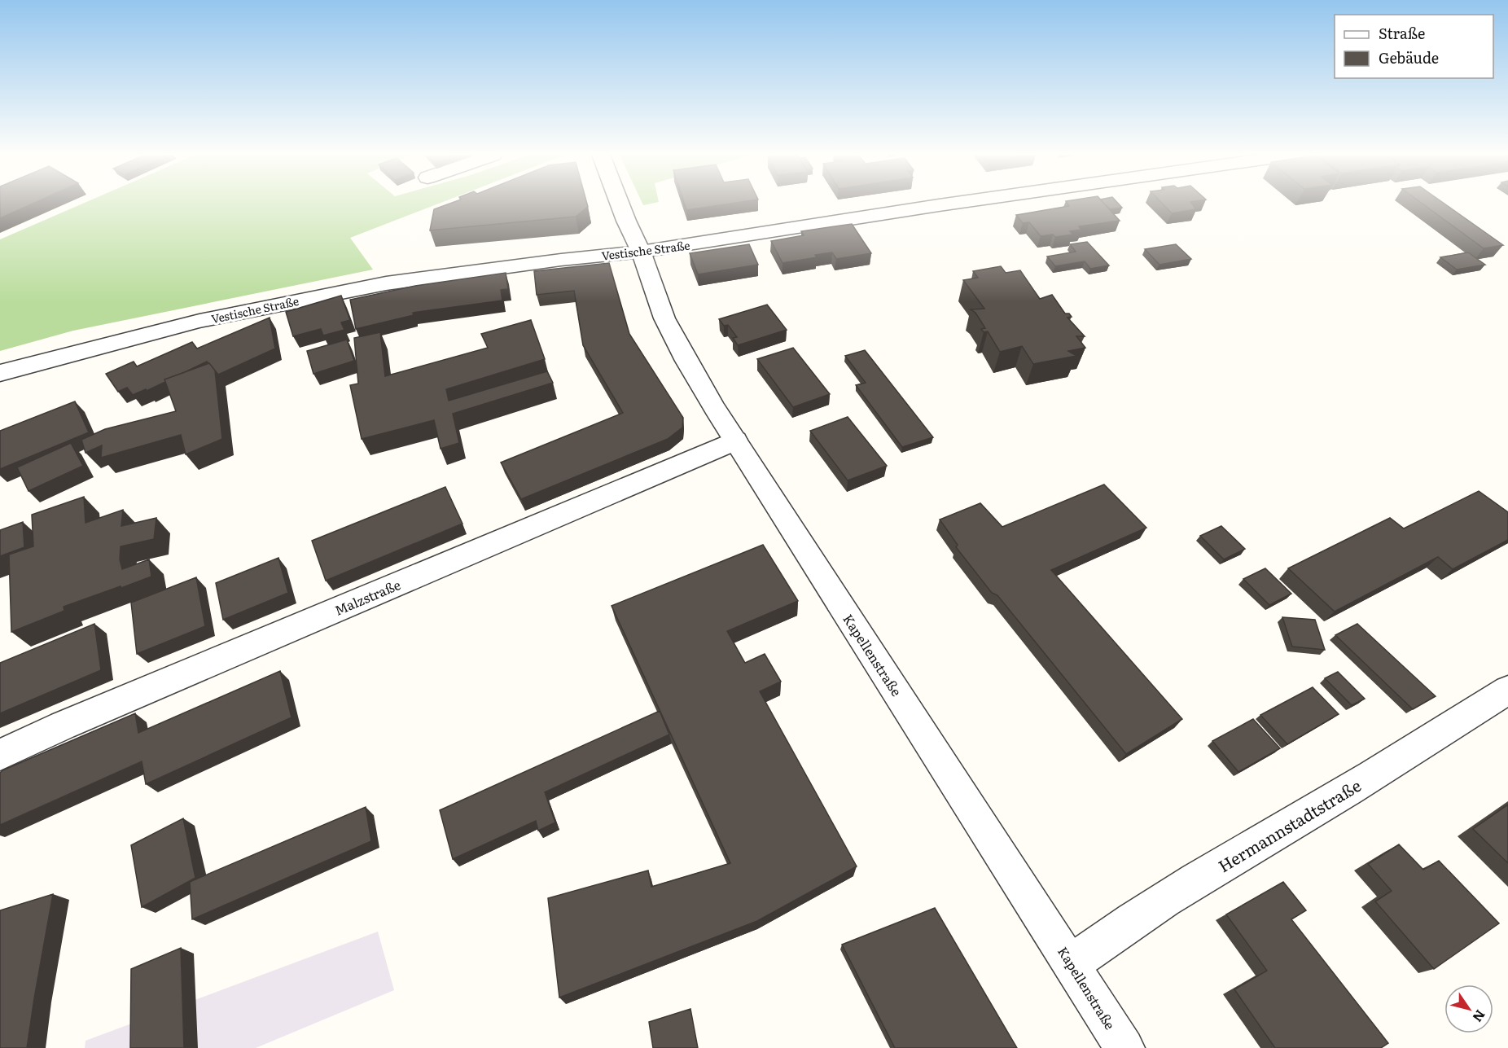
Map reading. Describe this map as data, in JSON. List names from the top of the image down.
{
  "streets": {
    "street": [
      "Vestische Straße",
      "Malzstraße",
      "Kapellenstraße",
      "Hermannstadtstraße"
    ]
  },
  "crossings": [
    ["Vestische Straße", "Kapellenstraße"],
    ["Malzstraße", "Kapellenstraße"],
    ["Kapellenstraße", "Hermannstadtstraße"]
  ],
  "legend": ["Straße", "Gebäude"],
  "north": "bottom right"
}
